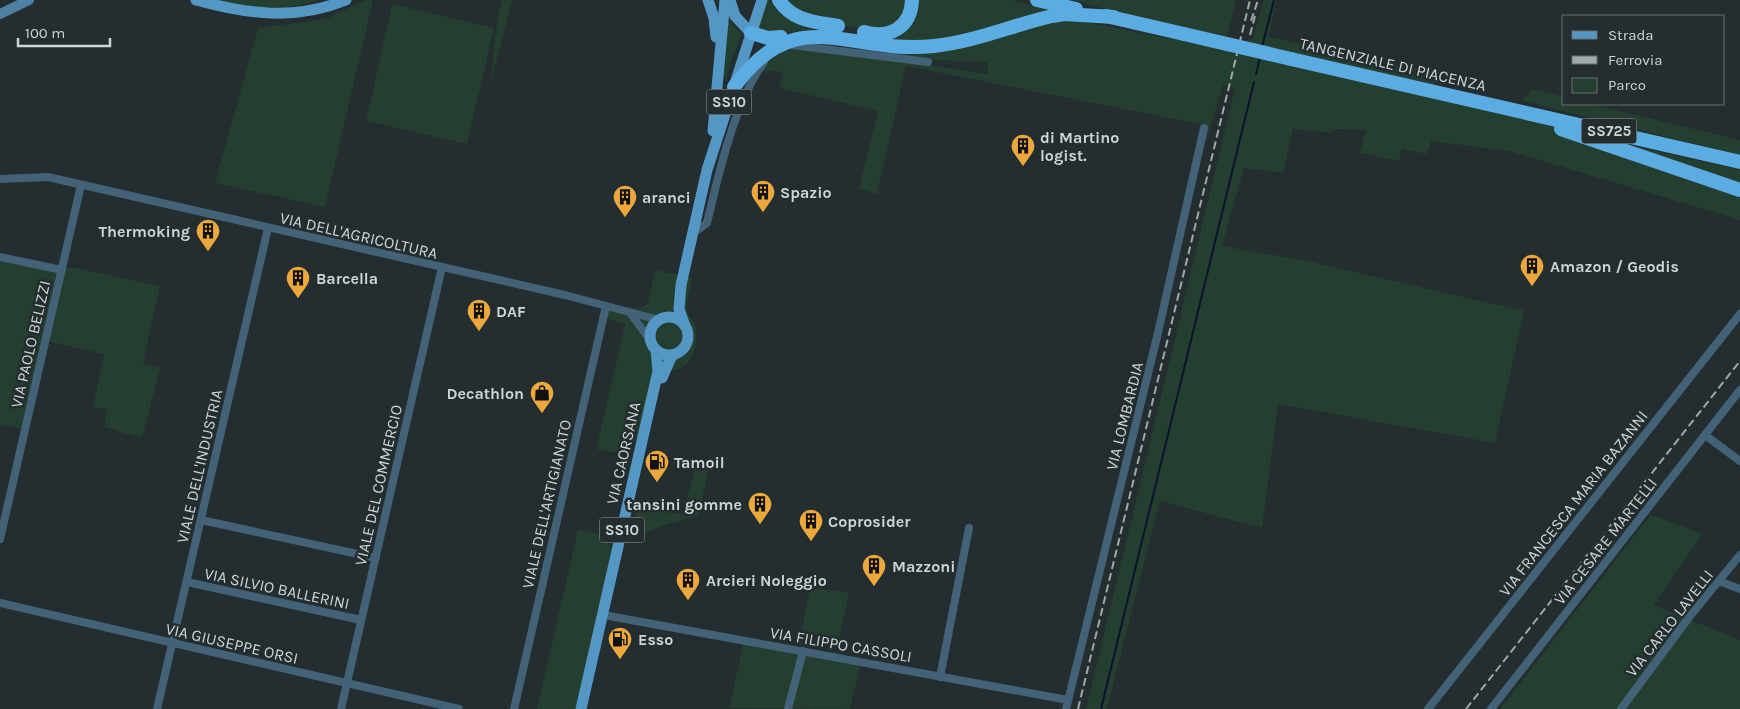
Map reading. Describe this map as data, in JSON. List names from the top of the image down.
{
  "streets": {
    "highway": ["TANGENZIALE DI PIACENZA", "SS725"],
    "main road": ["SS10", "VIA CAORSANA"],
    "street": [
      "VIA DELL'AGRICOLTURA",
      "VIA PAOLO BELIZZI",
      "VIA LOMBARDIA",
      "VIALE DELL'INDUSTRIA",
      "VIALE DEL COMMERCIO",
      "VIA FRANCESCA MARIA BAZANNI",
      "VIALE DELL'ARTIGIANATO",
      "VIA CESARE MARTELLI",
      "VIA SILVIO BALLERINI",
      "VIA CARLO LAVELLI",
      "VIA GIUSEPPE ORSI",
      "VIA FILIPPO CASSOLI"
    ]
  },
  "crossings": [
    ["SS10", "VIA DELL'AGRICOLTURA"],
    ["SS10", "VIA CAORSANA"],
    ["VIA DELL'AGRICOLTURA", "VIA PAOLO BELIZZI"],
    ["VIA DELL'AGRICOLTURA", "VIA CAORSANA"],
    ["VIA DELL'AGRICOLTURA", "VIALE DELL'INDUSTRIA"],
    ["VIA DELL'AGRICOLTURA", "VIALE DEL COMMERCIO"],
    ["VIA DELL'AGRICOLTURA", "VIALE DELL'ARTIGIANATO"],
    ["VIA LOMBARDIA", "VIA FILIPPO CASSOLI"],
    ["VIA CAORSANA", "VIA FILIPPO CASSOLI"],
    ["VIALE DELL'INDUSTRIA", "VIA SILVIO BALLERINI"],
    ["VIALE DELL'INDUSTRIA", "VIA GIUSEPPE ORSI"],
    ["VIALE DEL COMMERCIO", "VIA SILVIO BALLERINI"],
    ["VIALE DEL COMMERCIO", "VIA GIUSEPPE ORSI"]
  ],
  "places": {
    "building": [
      "di Martino logist.",
      "Spazio",
      "aranci",
      "Thermoking",
      "Amazon / Geodis",
      "Barcella",
      "DAF",
      "tansini gomme",
      "Coprosider",
      "Mazzoni",
      "Arcieri Noleggio"
    ],
    "shop": ["Decathlon"],
    "fuel station": ["Tamoil", "Esso"]
  },
  "legend": ["Strada", "Ferrovia", "Parco"],
  "scale_bar": "100 m"
}
